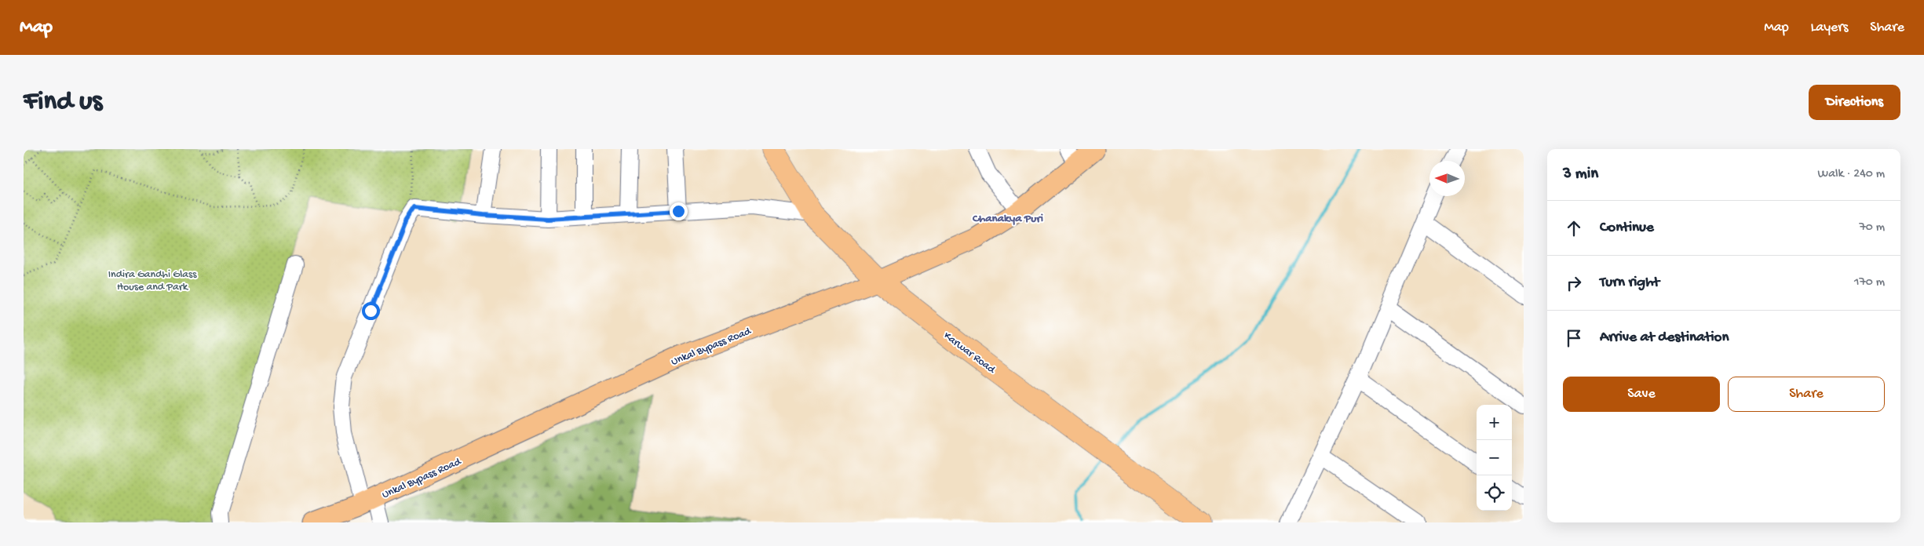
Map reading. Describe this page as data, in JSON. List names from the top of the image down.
{
  "streets": {
    "highway": ["Karwar Road"],
    "main road": ["Unkal Bypass Road"]
  },
  "crossings": [
    ["Unkal Bypass Road", "Karwar Road"]
  ],
  "districts": ["Chanakya Puri"],
  "parks": ["Indira Gandhi Glass House and Park"],
  "north": "left",
  "page": {
    "header": "Map",
    "nav": ["Map", "Layers", "Share"],
    "buttons": [
      "Directions",
      ["Save", "Share"]
    ],
    "title": "Find us",
    "heading": ["3 min", "Walk · 240 m"],
    "list": [
      ["Continue", "70 m"],
      ["Turn right", "170 m"],
      "Arrive at destination"
    ],
    "map_buttons": ["+", "−"]
  }
}
